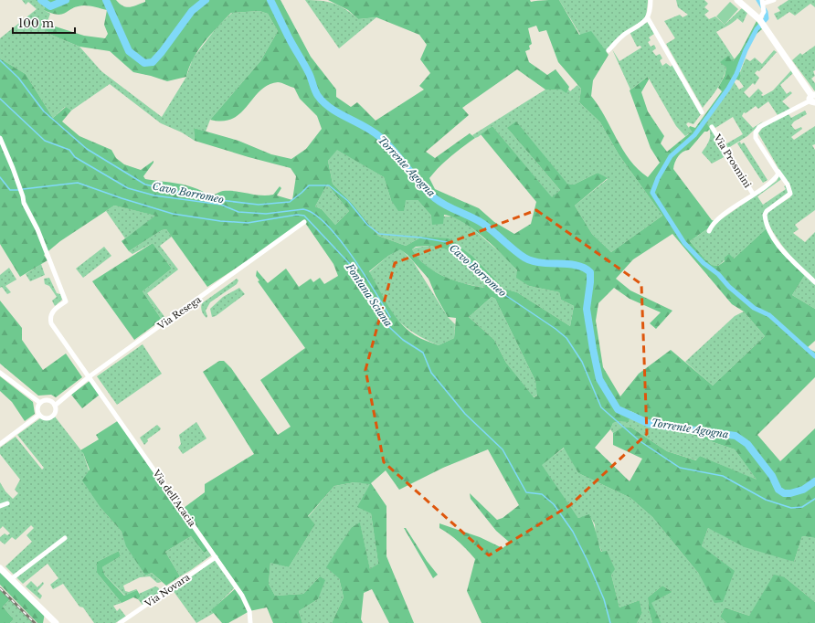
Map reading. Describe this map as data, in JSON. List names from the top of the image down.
{
  "streets": {
    "street": [
      "Via Prosmini",
      "Via Resega",
      "Via dell'Acacia",
      "Via Novara"
    ]
  },
  "crossings": [
    ["Via Resega", "Via dell'Acacia"],
    ["Via dell'Acacia", "Via Novara"]
  ],
  "water": ["Torrente Agogna", "Cavo Borromeo", "Fontana Sciana"],
  "scale_bar": "100 m"
}
